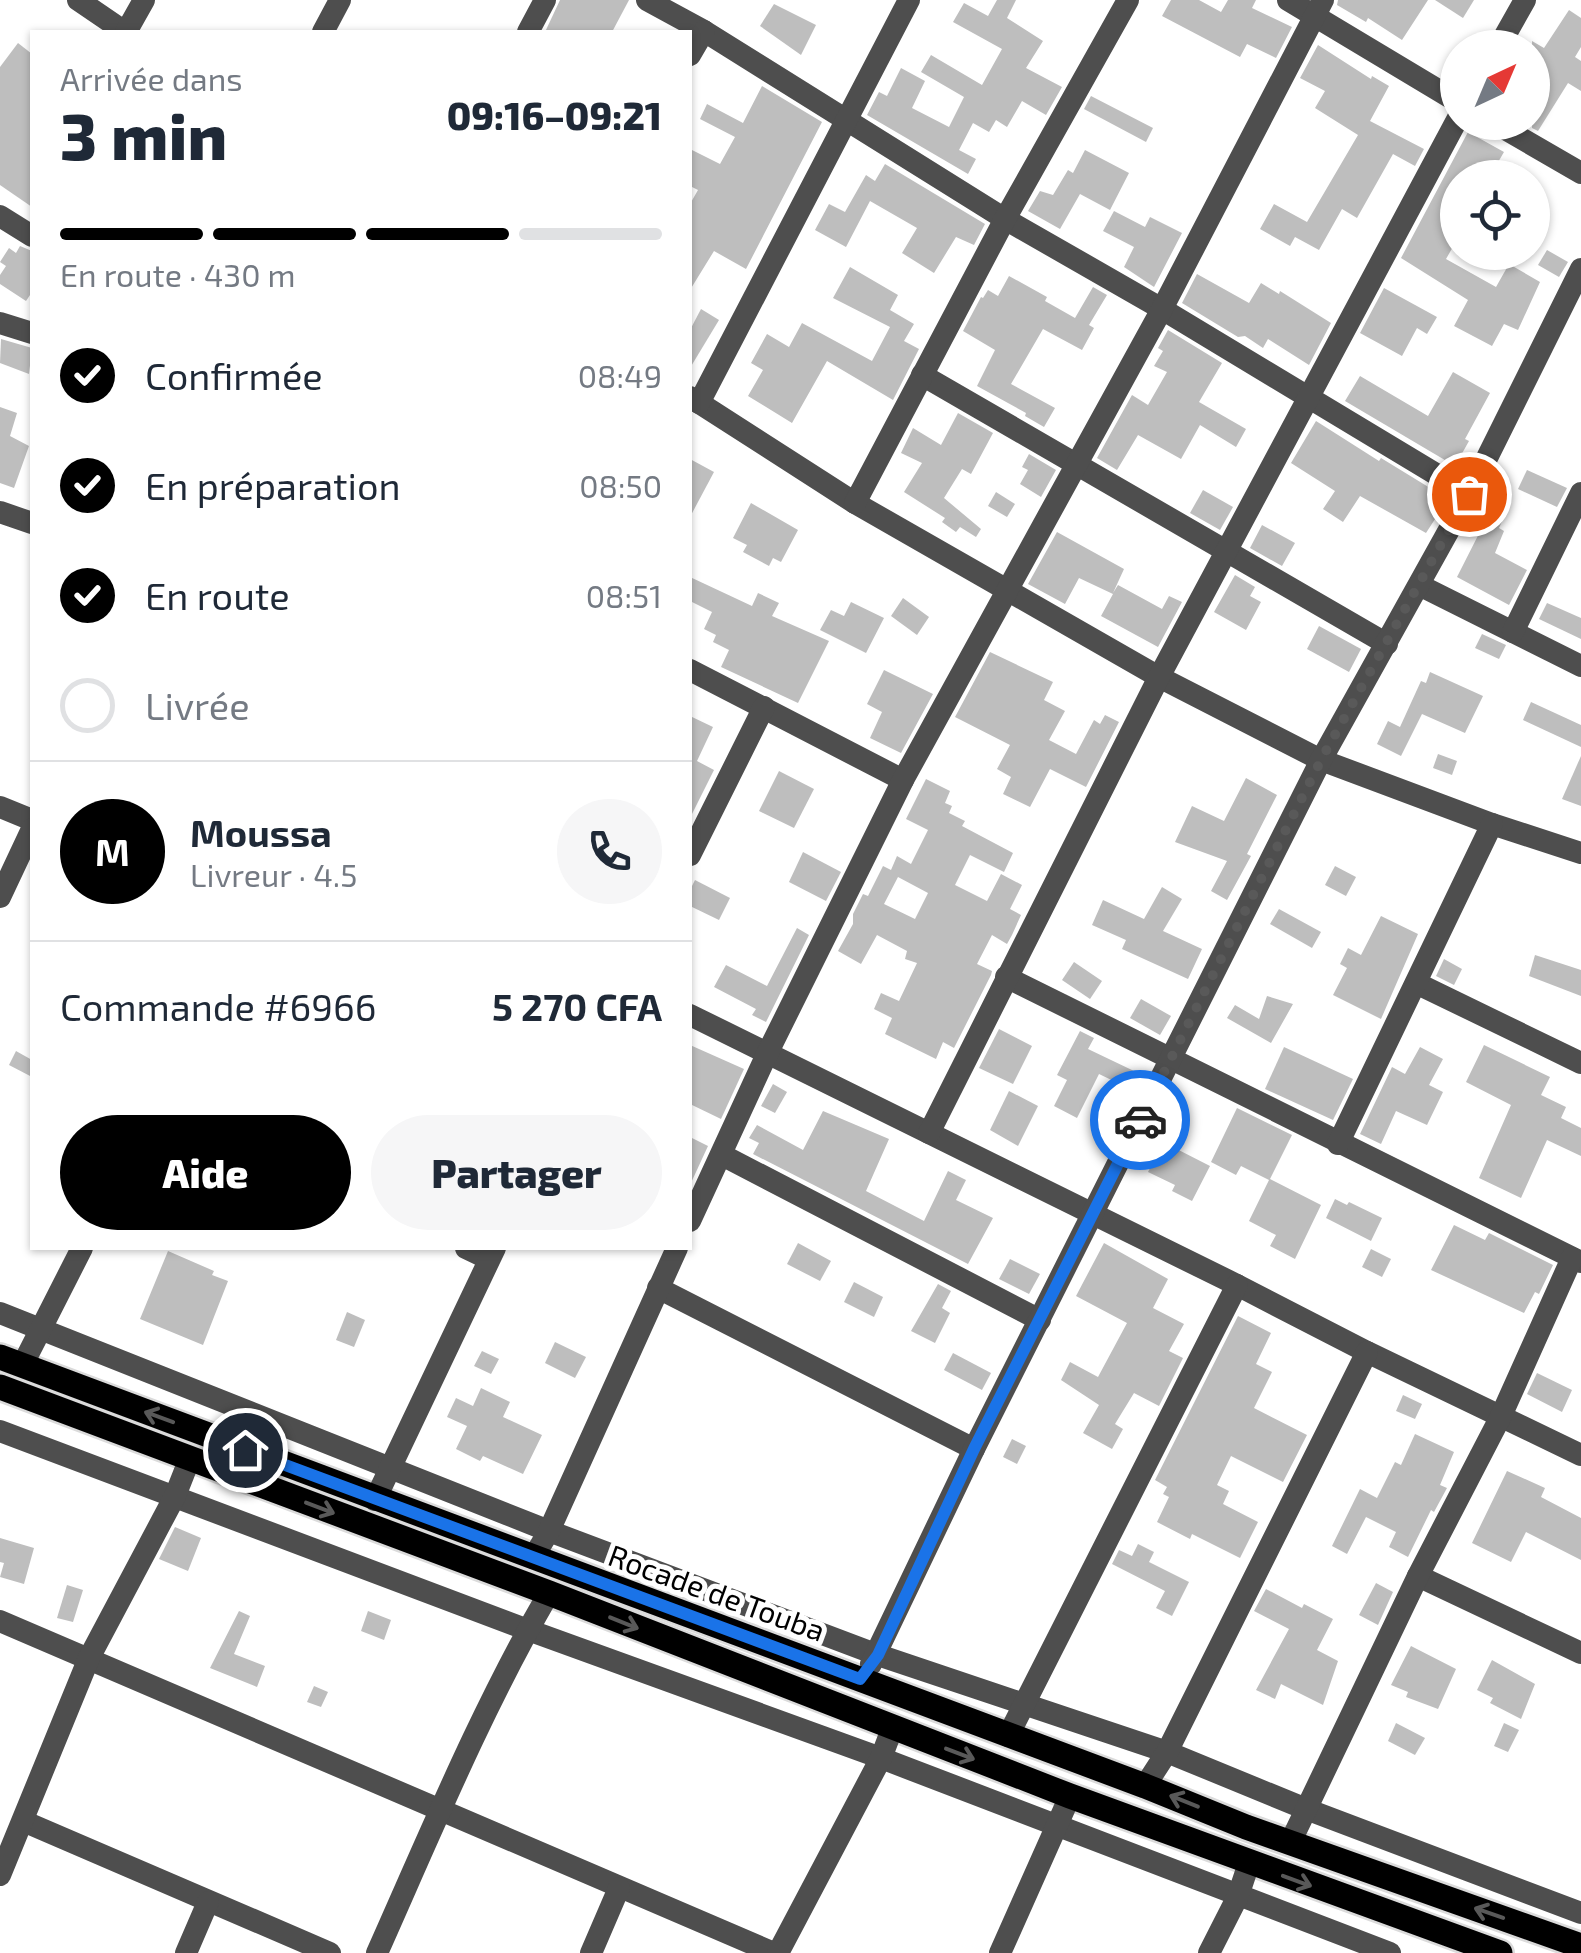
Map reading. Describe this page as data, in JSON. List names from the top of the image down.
{
  "streets": {
    "main road": ["Rocade de Touba"]
  },
  "north": "top right",
  "page": {
    "heading": ["3 min", "Arrivée dans", "09:16–09:21"],
    "panel": [
      "Moussa",
      "Livreur · 4.5",
      "Commande #6966",
      "5 270 CFA"
    ],
    "bar": "En route · 430 m",
    "list": [
      ["Confirmée", "08:49"],
      ["En préparation", "08:50"],
      ["En route", "08:51"],
      "Livrée"
    ],
    "round": "M",
    "buttons": ["Aide", "Partager"]
  }
}
